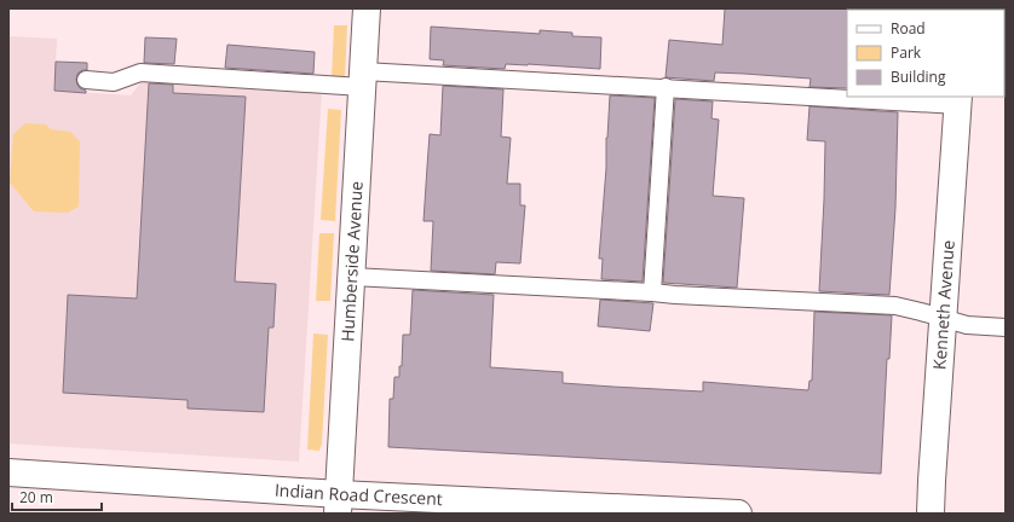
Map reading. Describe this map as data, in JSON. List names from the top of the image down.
{
  "streets": {
    "street": ["Humberside Avenue", "Kenneth Avenue", "Indian Road Crescent"]
  },
  "crossings": [
    ["Humberside Avenue", "Indian Road Crescent"]
  ],
  "legend": ["Road", "Park", "Building"],
  "scale_bar": "20 m"
}
